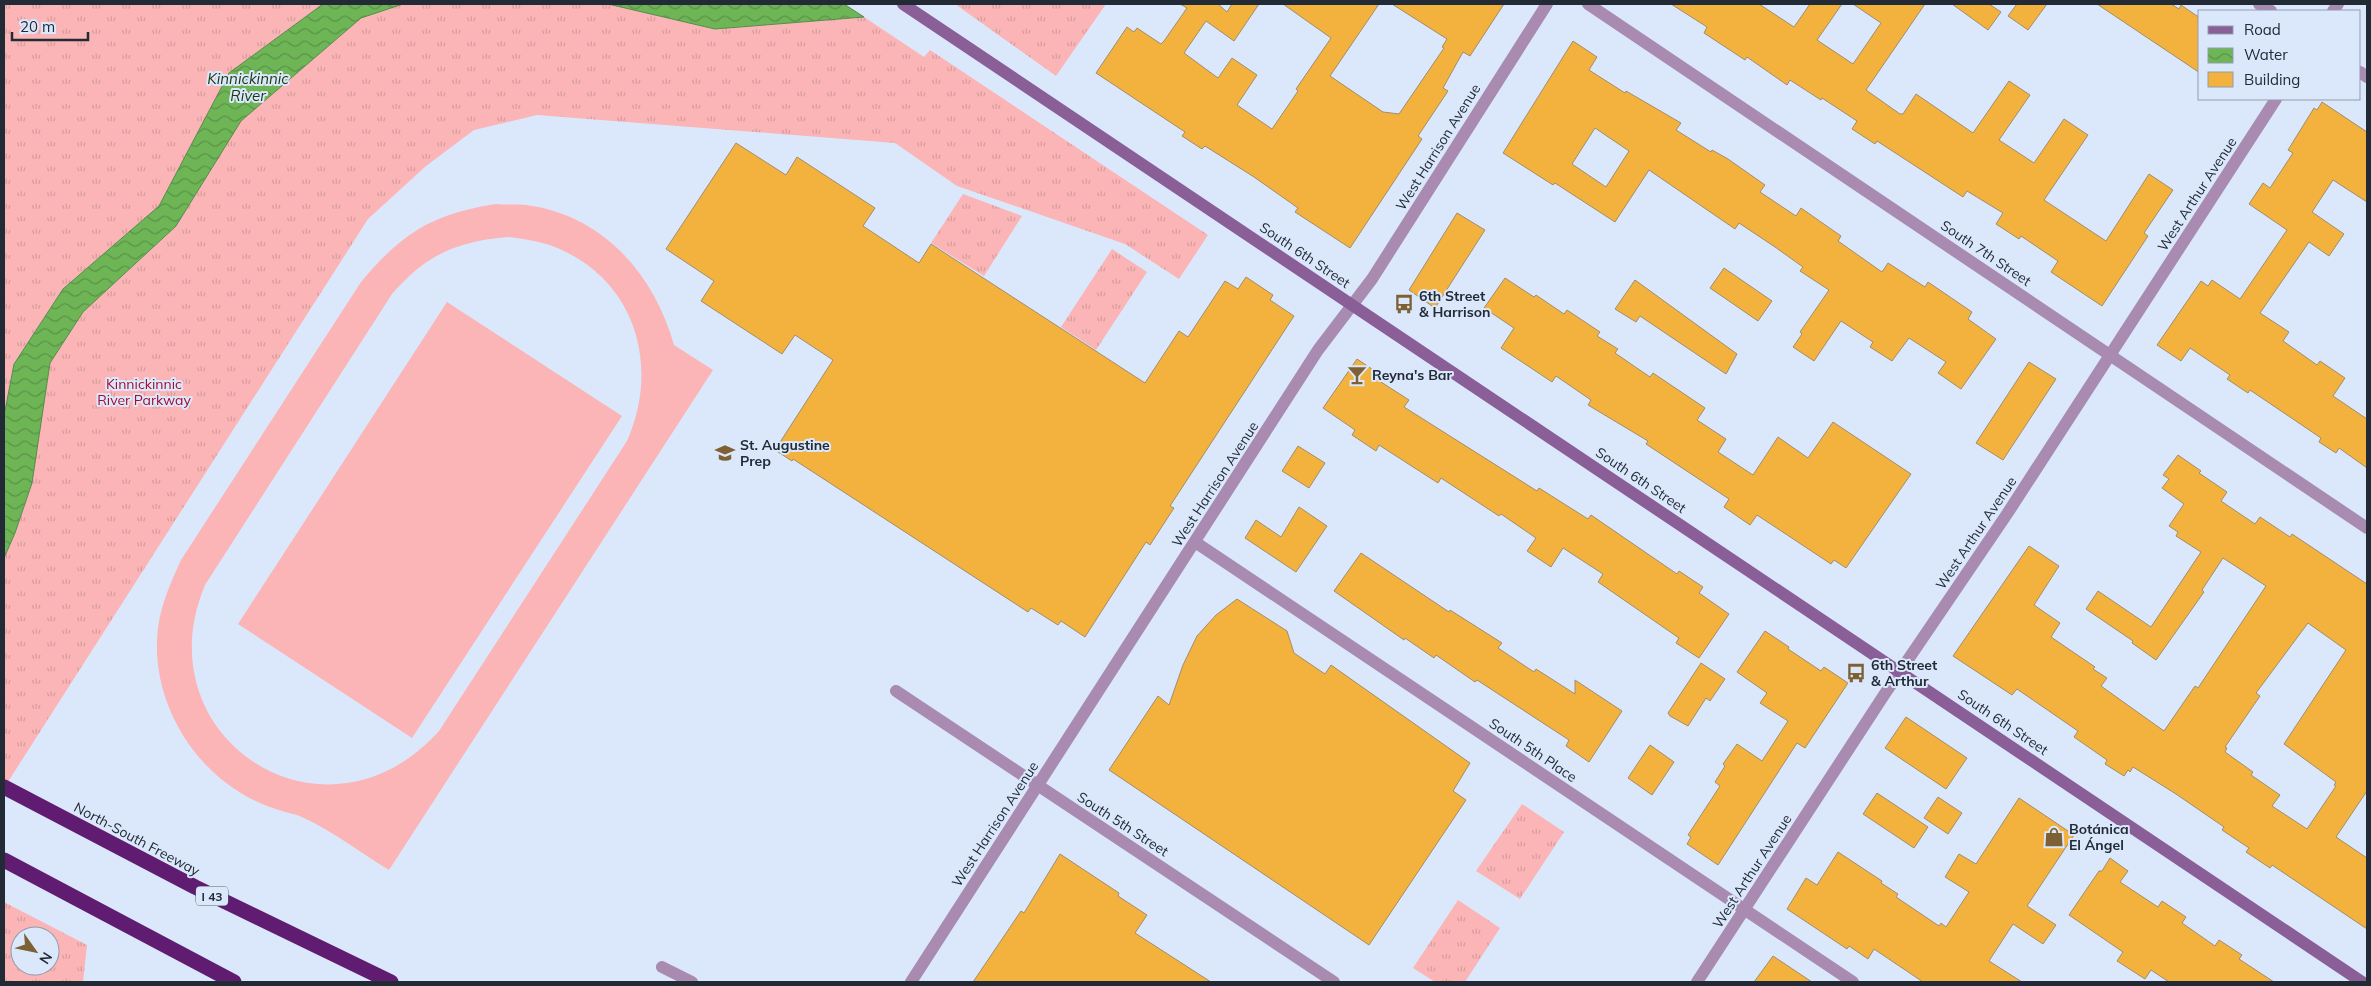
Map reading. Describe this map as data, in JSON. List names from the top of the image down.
{
  "streets": {
    "highway": ["North-South Freeway", "I 43"],
    "street": [
      "West Harrison Avenue",
      "West Arthur Avenue",
      "South 7th Street",
      "South 6th Street",
      "South 5th Place",
      "South 5th Street"
    ]
  },
  "crossings": [
    ["West Harrison Avenue", "South 6th Street"],
    ["West Harrison Avenue", "South 5th Place"],
    ["West Harrison Avenue", "South 5th Street"],
    ["West Arthur Avenue", "South 7th Street"],
    ["West Arthur Avenue", "South 6th Street"],
    ["West Arthur Avenue", "South 5th Place"]
  ],
  "water": ["Kinnickinnic River"],
  "parks": ["Kinnickinnic River Parkway"],
  "places": {
    "bus stop": ["6th Street & Harrison", "6th Street & Arthur"],
    "bar": ["Reyna's Bar"],
    "school or university": ["St. Augustine Prep"],
    "shop": ["Botánica El Ángel"]
  },
  "legend": ["Road", "Water", "Building"],
  "scale_bar": "20 m",
  "north": "bottom right"
}
